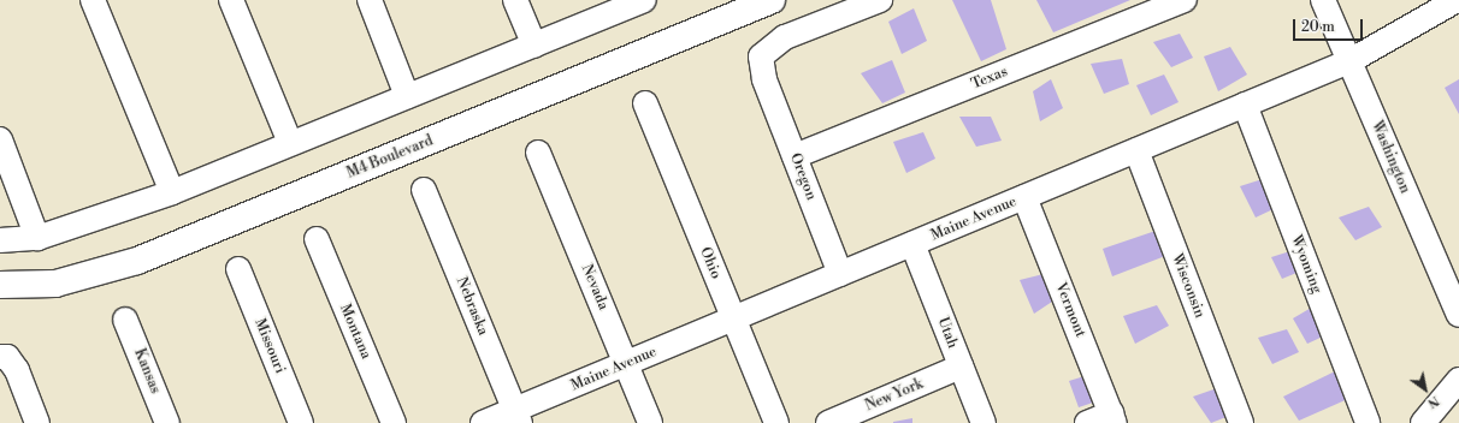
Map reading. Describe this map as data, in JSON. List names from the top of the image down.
{
  "streets": {
    "street": [
      "Texas",
      "M4 Boulevard",
      "Washington",
      "Oregon",
      "Maine Avenue",
      "Ohio",
      "Wyoming",
      "Wisconsin",
      "Nevada",
      "Nebraska",
      "Vermont",
      "Montana",
      "Utah",
      "Missouri",
      "Kansas",
      "New York"
    ]
  },
  "crossings": [
    ["Texas", "Oregon"],
    ["Washington", "Maine Avenue"],
    ["Oregon", "Maine Avenue"],
    ["Maine Avenue", "Ohio"],
    ["Maine Avenue", "Wyoming"],
    ["Maine Avenue", "Wisconsin"],
    ["Maine Avenue", "Nevada"],
    ["Maine Avenue", "Nebraska"],
    ["Maine Avenue", "Vermont"],
    ["Maine Avenue", "Utah"],
    ["Utah", "New York"]
  ],
  "scale_bar": "20 m",
  "north": "bottom right"
}
